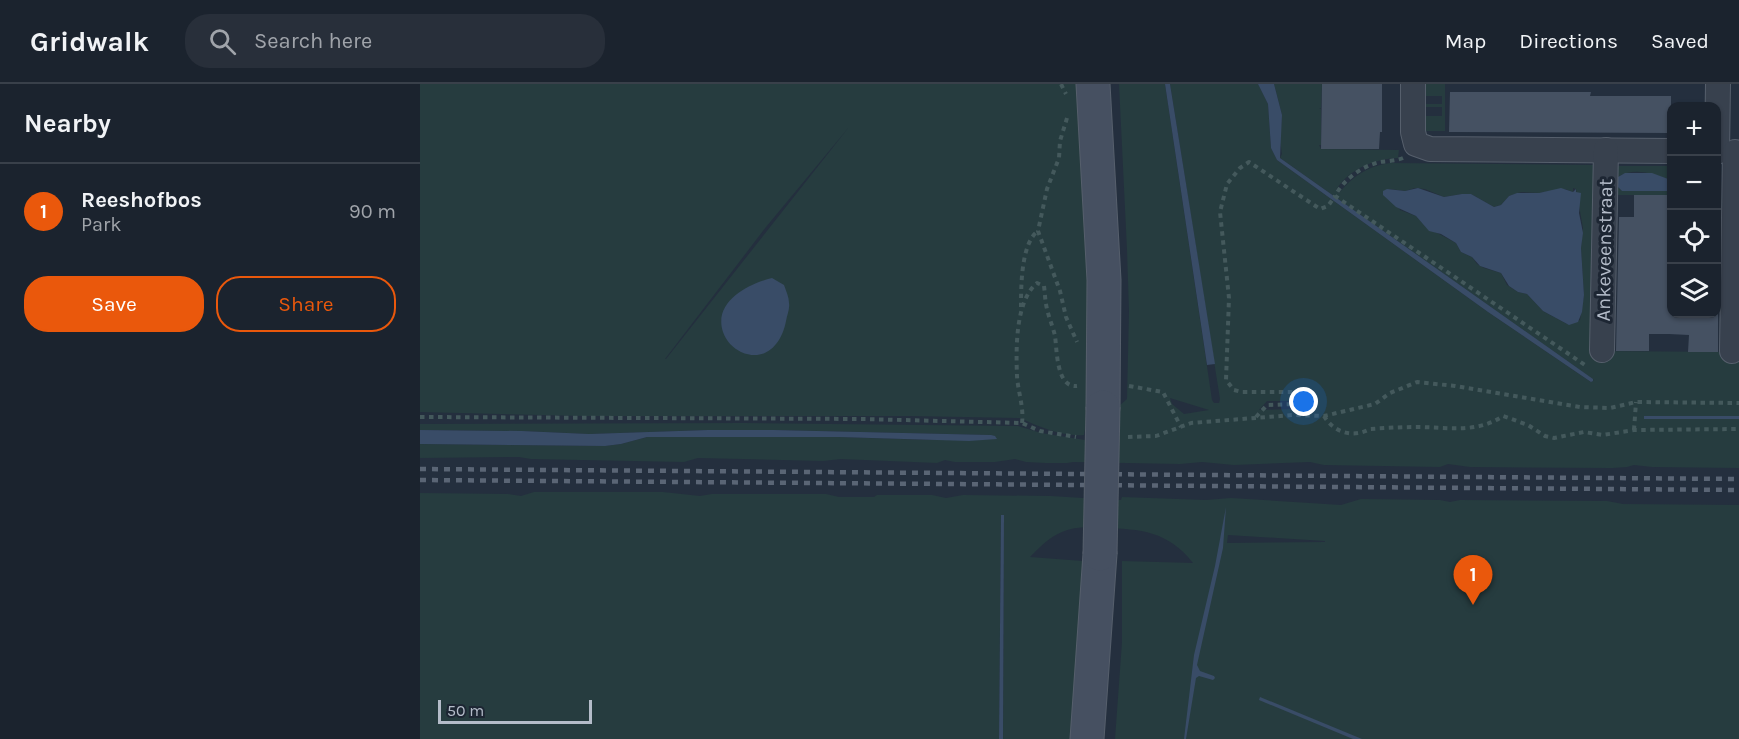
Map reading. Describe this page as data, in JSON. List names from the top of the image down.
{
  "streets": {
    "street": ["Ankeveenstraat"]
  },
  "scale_bar": "50 m",
  "page": {
    "header": "Gridwalk",
    "search": "Search here",
    "nav": ["Map", "Directions", "Saved"],
    "heading": "Nearby",
    "map_buttons": ["+", "−"],
    "list": [
      {
        "mark": "1",
        "name": "Reeshofbos",
        "note": "Park",
        "value": "90 m"
      }
    ],
    "buttons": ["Save", "Share"],
    "pins": "1",
    "scale": "50 m"
  }
}
